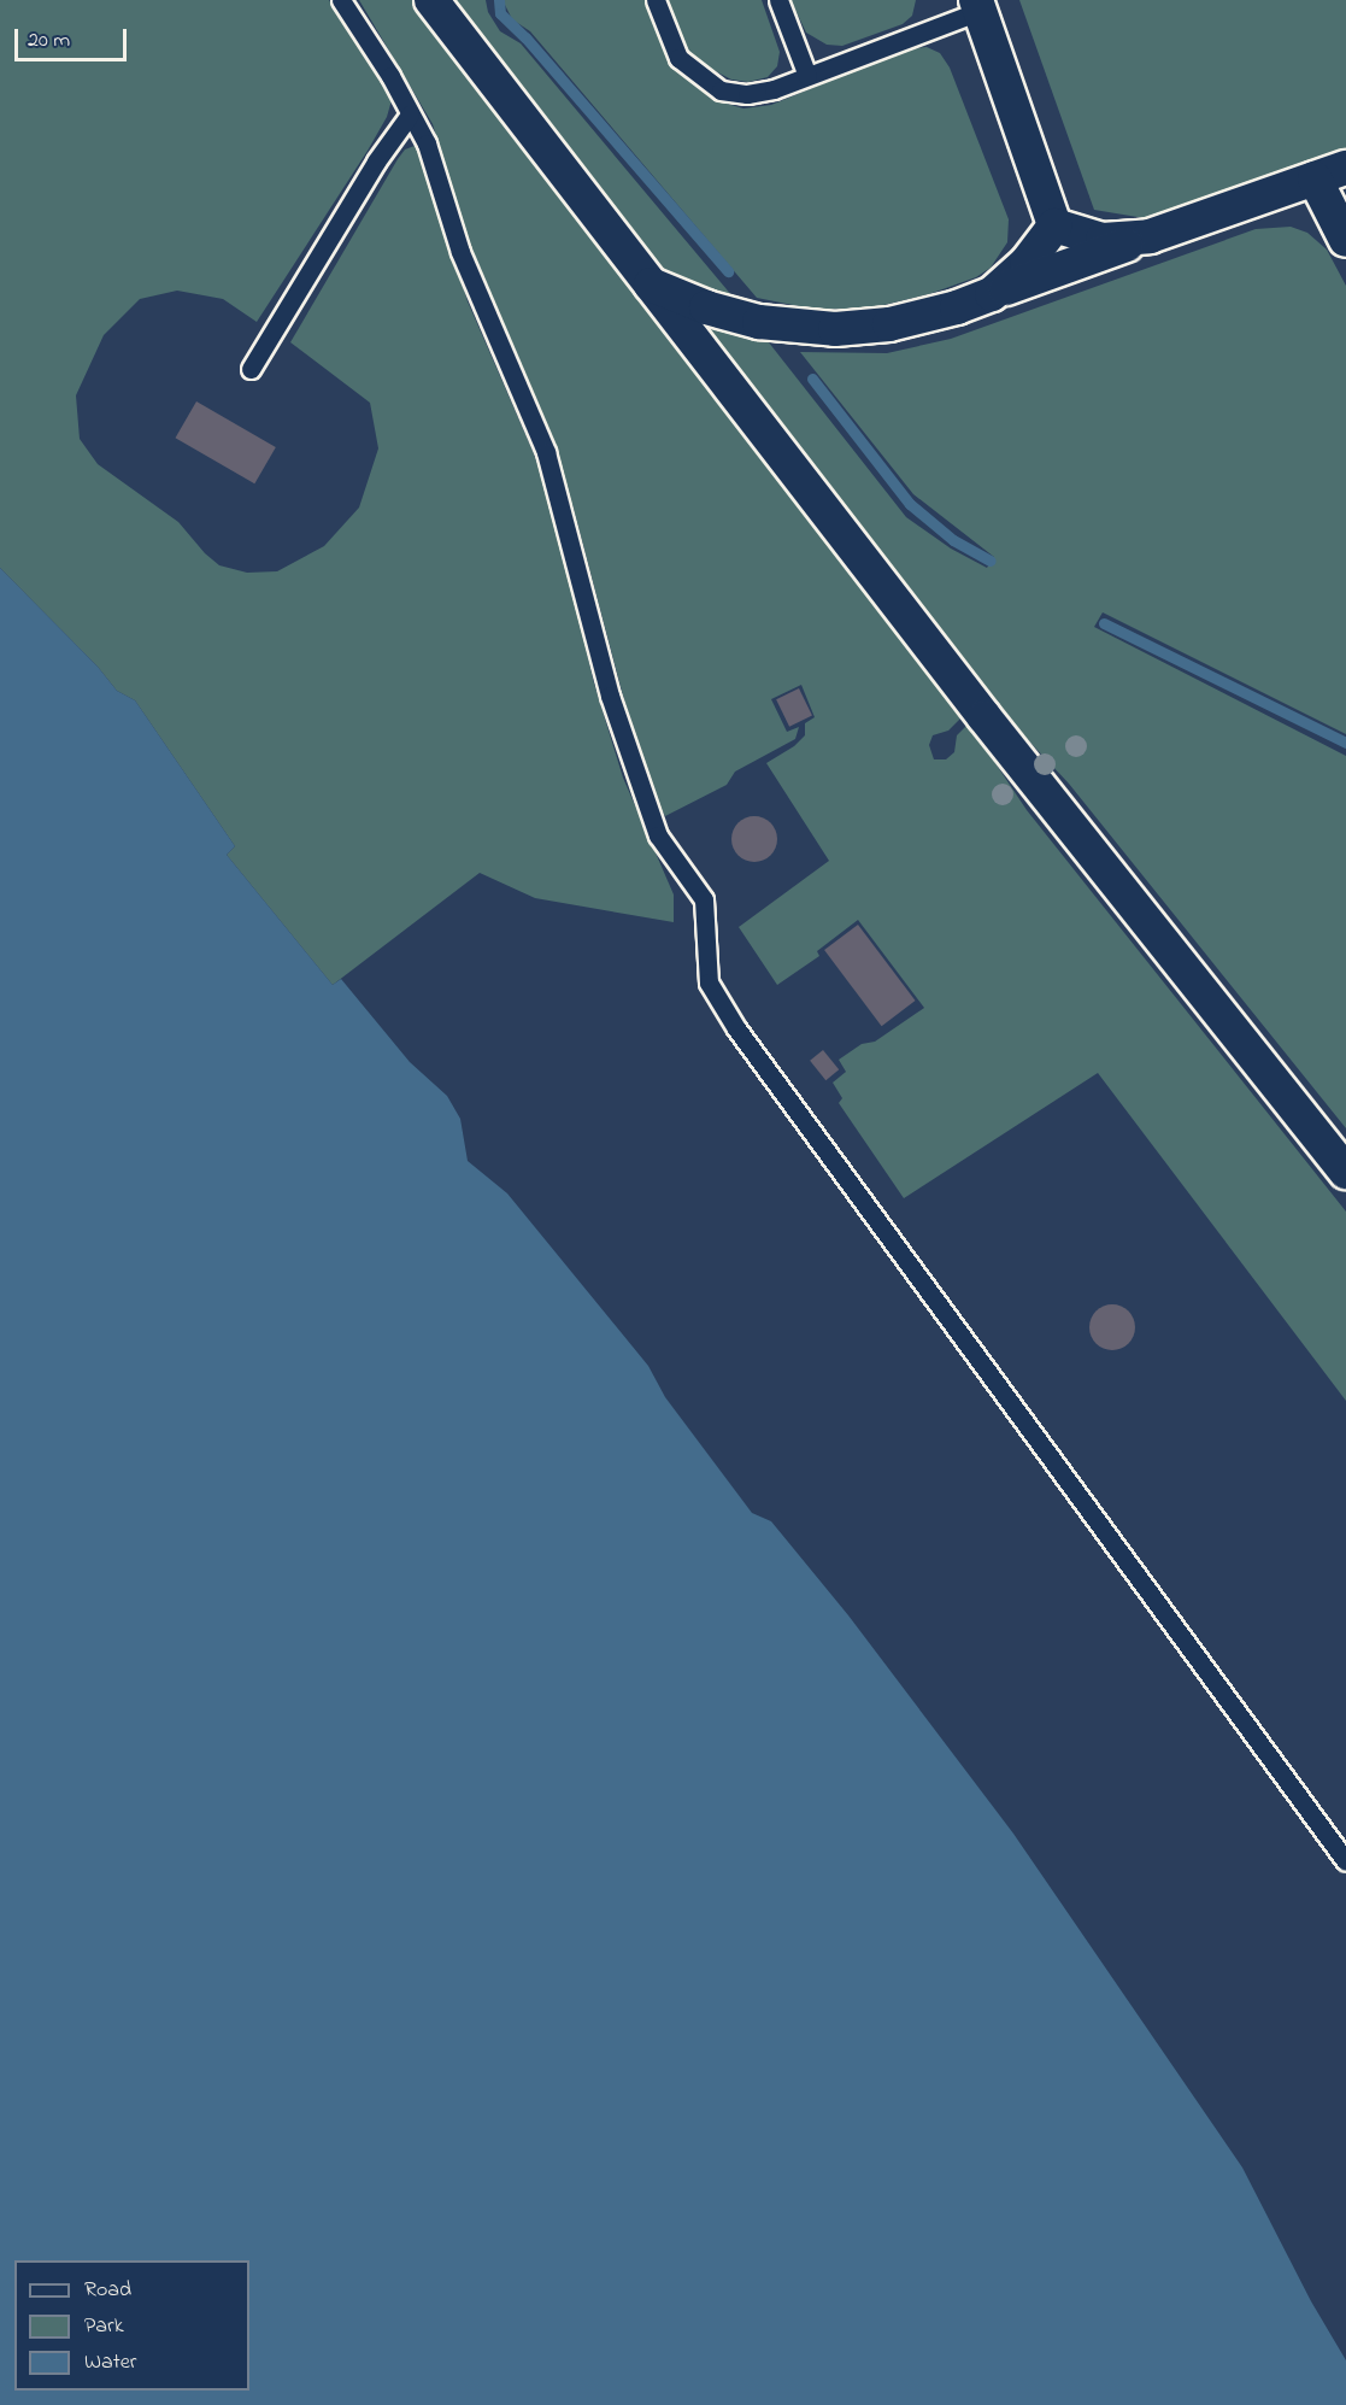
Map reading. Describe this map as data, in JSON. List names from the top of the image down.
{
  "legend": ["Road", "Park", "Water"],
  "scale_bar": "20 m"
}
